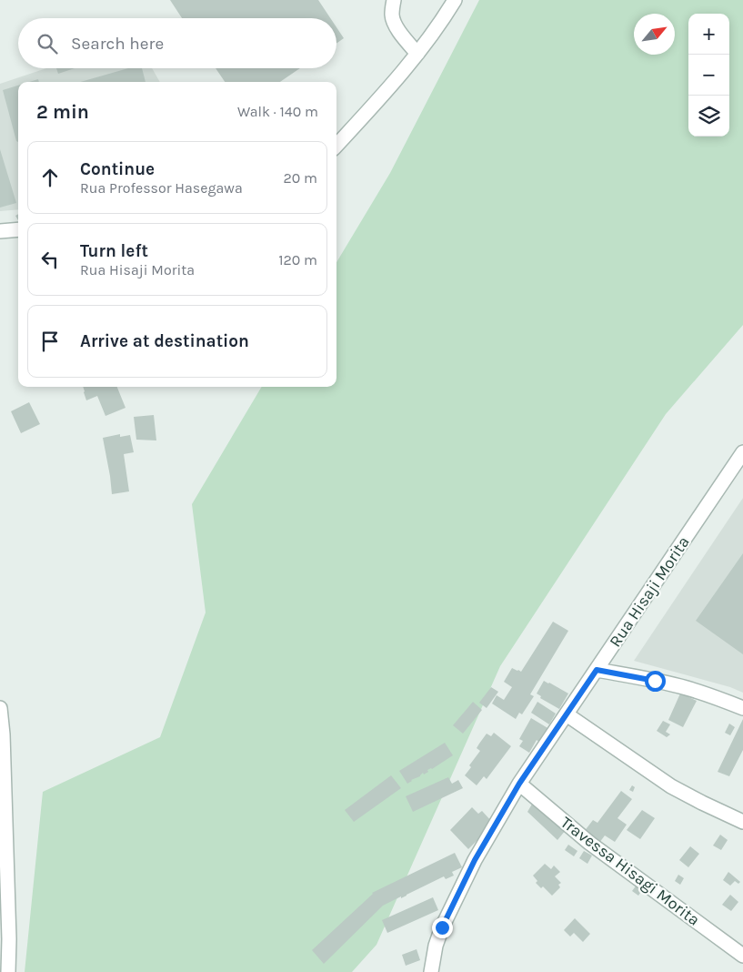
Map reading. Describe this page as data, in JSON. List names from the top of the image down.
{
  "streets": {
    "street": ["Rua Hisaji Morita", "Travessa Hisagi Morita"]
  },
  "crossings": [
    ["Rua Hisaji Morita", "Travessa Hisagi Morita"]
  ],
  "north": "top right",
  "page": {
    "map_buttons": ["+", "−"],
    "search": "Search here",
    "heading": ["2 min", "Walk · 140 m"],
    "list": [
      ["Continue", "Rua Professor Hasegawa", "20 m"],
      ["Turn left", "Rua Hisaji Morita", "120 m"],
      "Arrive at destination"
    ]
  }
}
